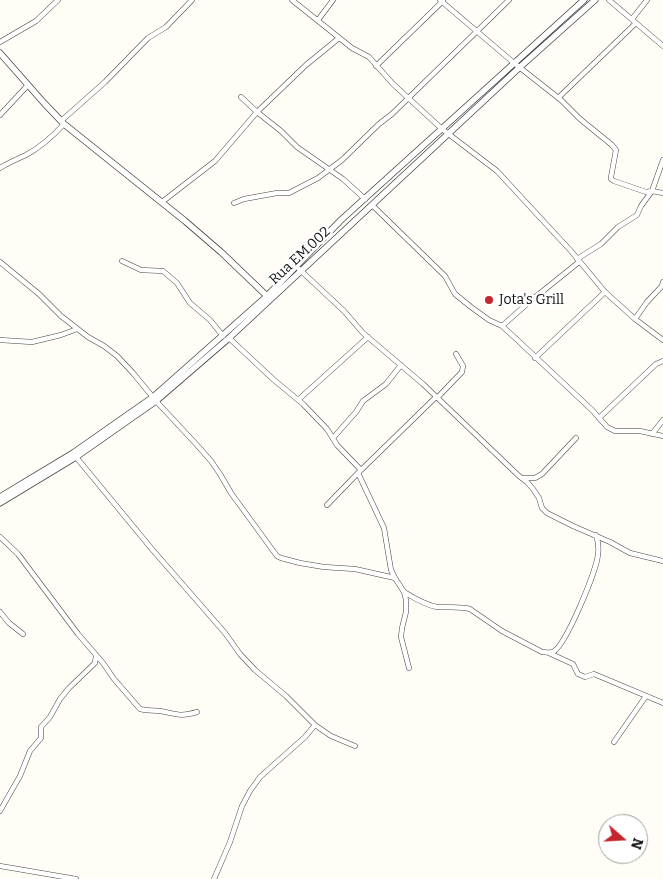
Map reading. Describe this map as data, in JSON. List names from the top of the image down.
{
  "streets": {
    "street": ["Rua EM.002"]
  },
  "places": ["Jota's Grill"],
  "north": "right"
}
